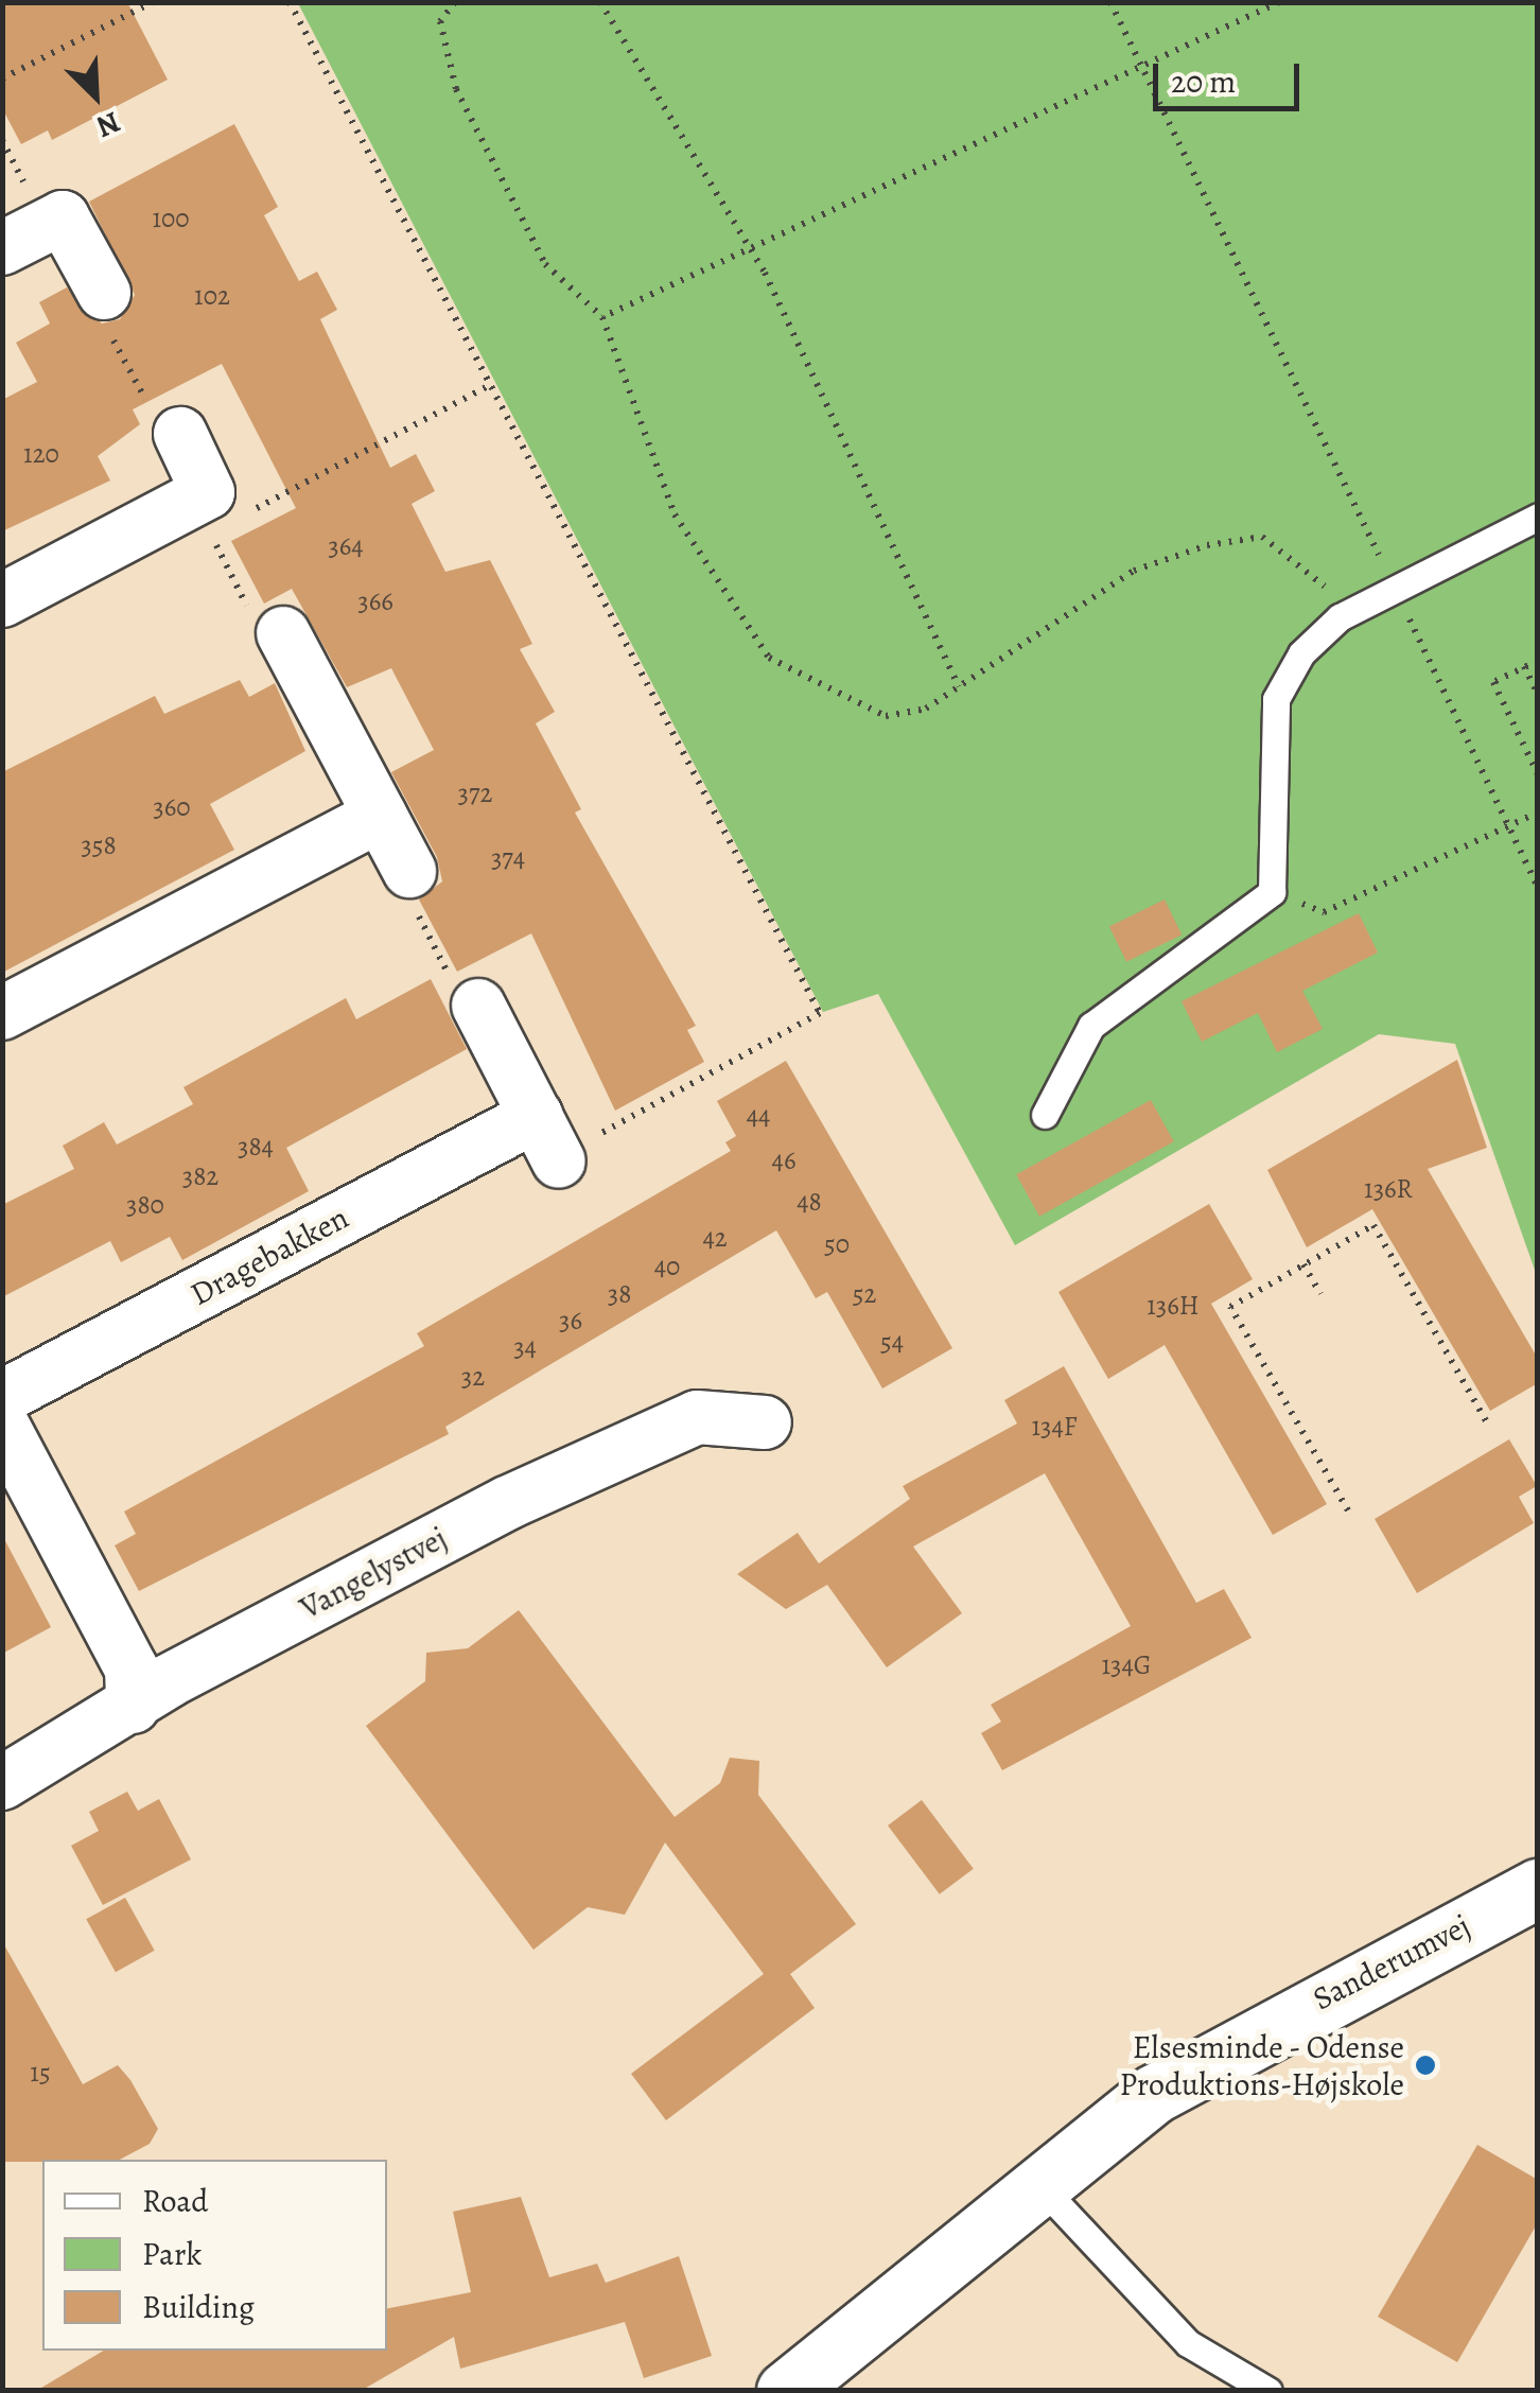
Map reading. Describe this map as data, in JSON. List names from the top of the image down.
{
  "streets": {
    "street": ["Dragebakken", "Vangelystvej", "Sanderumvej"]
  },
  "places": ["Elsesminde - Odense Produktions-Højskole"],
  "house_numbers": [
    "100",
    "102",
    "120",
    "364",
    "366",
    "372",
    "360",
    "358",
    "374",
    "44",
    "384",
    "46",
    "382",
    "136R",
    "48",
    "380",
    "42",
    "50",
    "40",
    "38",
    "52",
    "136H",
    "36",
    "54",
    "34",
    "32",
    "134F",
    "134G",
    "15"
  ],
  "legend": ["Road", "Park", "Building"],
  "scale_bar": "20 m",
  "north": "bottom right"
}
